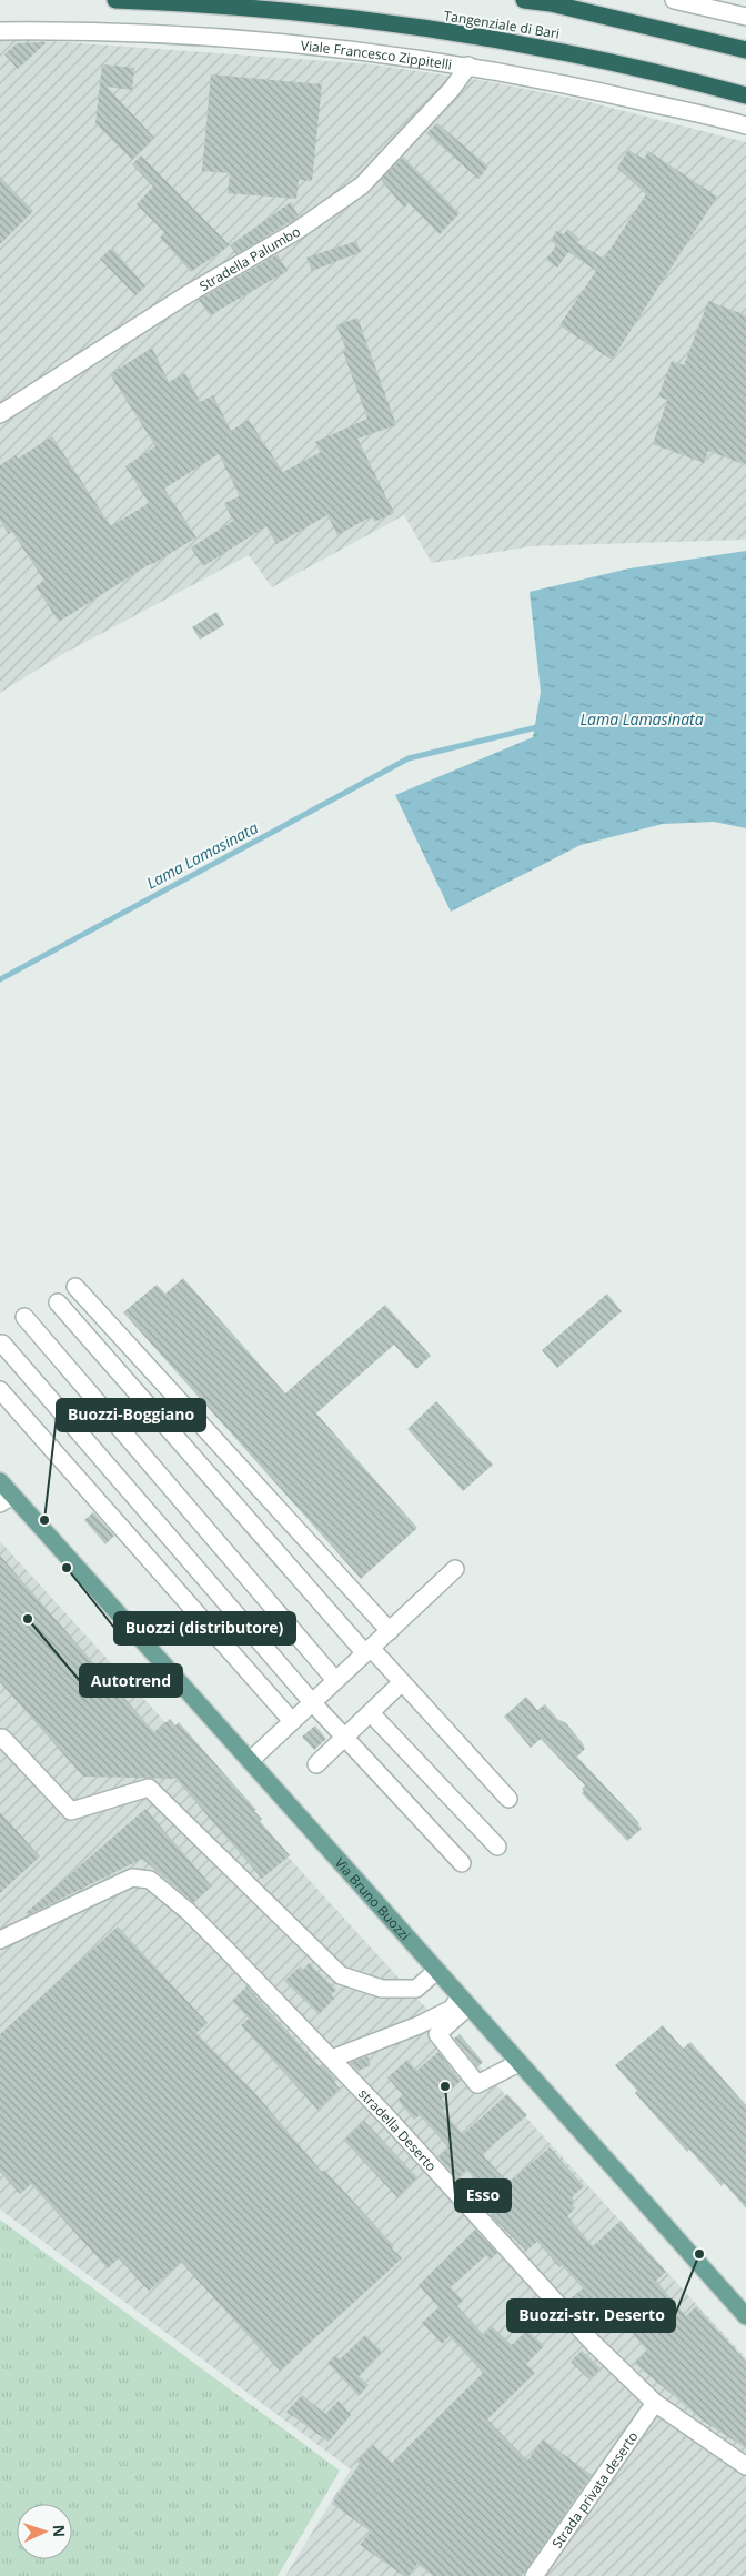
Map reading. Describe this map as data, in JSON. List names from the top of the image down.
{
  "streets": {
    "highway": ["Tangenziale di Bari"],
    "main road": ["Via Bruno Buozzi"],
    "street": [
      "Viale Francesco Zippitelli",
      "Stradella Palumbo",
      "stradella Deserto",
      "Strada privata deserto"
    ]
  },
  "crossings": [
    ["Viale Francesco Zippitelli", "Stradella Palumbo"],
    ["stradella Deserto", "Strada privata deserto"]
  ],
  "water": ["Lama Lamasinata"],
  "places": [
    "Buozzi-Boggiano",
    "Buozzi (distributore)",
    "Autotrend",
    "Esso",
    "Buozzi-str. Deserto"
  ],
  "north": "right"
}
